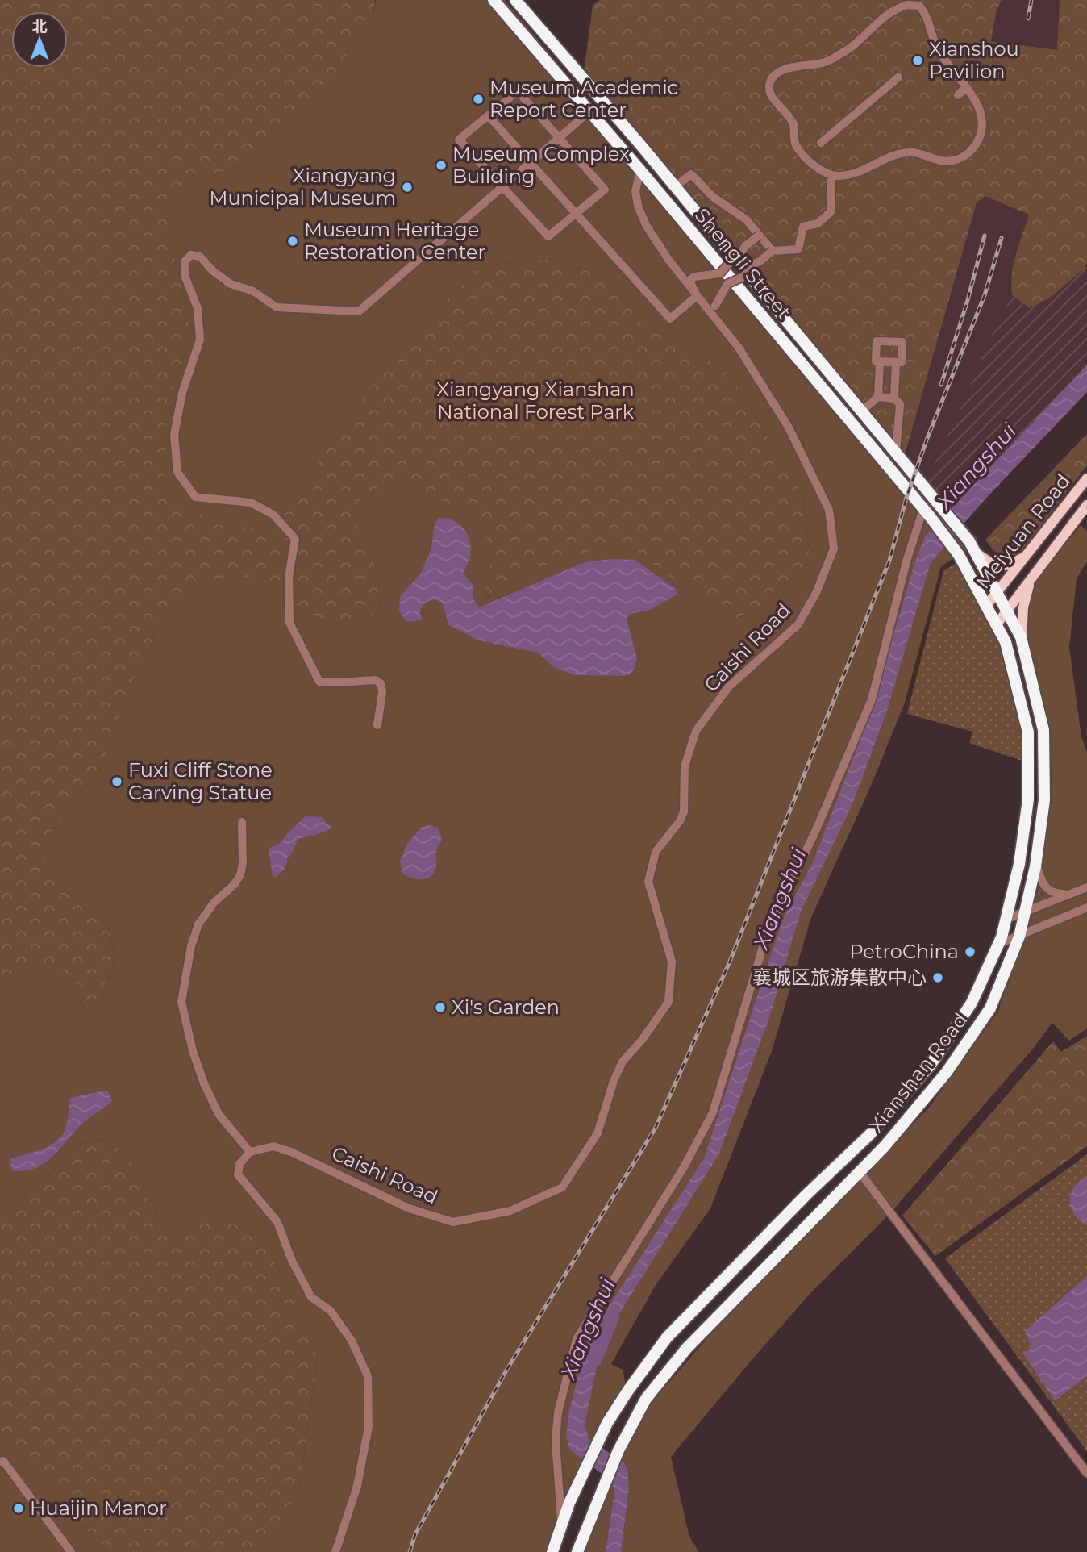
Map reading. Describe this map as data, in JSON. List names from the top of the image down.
{
  "streets": {
    "highway": ["Shengli Street", "Xianshan Road"],
    "main road": ["Meiyuan Road"],
    "street": ["Caishi Road"]
  },
  "crossings": [
    ["Shengli Street", "Caishi Road"],
    ["Shengli Street", "Xianshan Road"],
    ["Meiyuan Road", "Xianshan Road"]
  ],
  "water": ["Xiangshui"],
  "parks": ["Xiangyang Xianshan National Forest Park"],
  "places": [
    "Xianshou Pavilion",
    "Museum Academic Report Center",
    "Museum Complex Building",
    "Xiangyang Municipal Museum",
    "Museum Heritage Restoration Center",
    "Fuxi Cliff Stone Carving Statue",
    "PetroChina",
    "襄城区旅游集散中心",
    "Xi's Garden",
    "Huaijin Manor"
  ],
  "north": "top"
}
